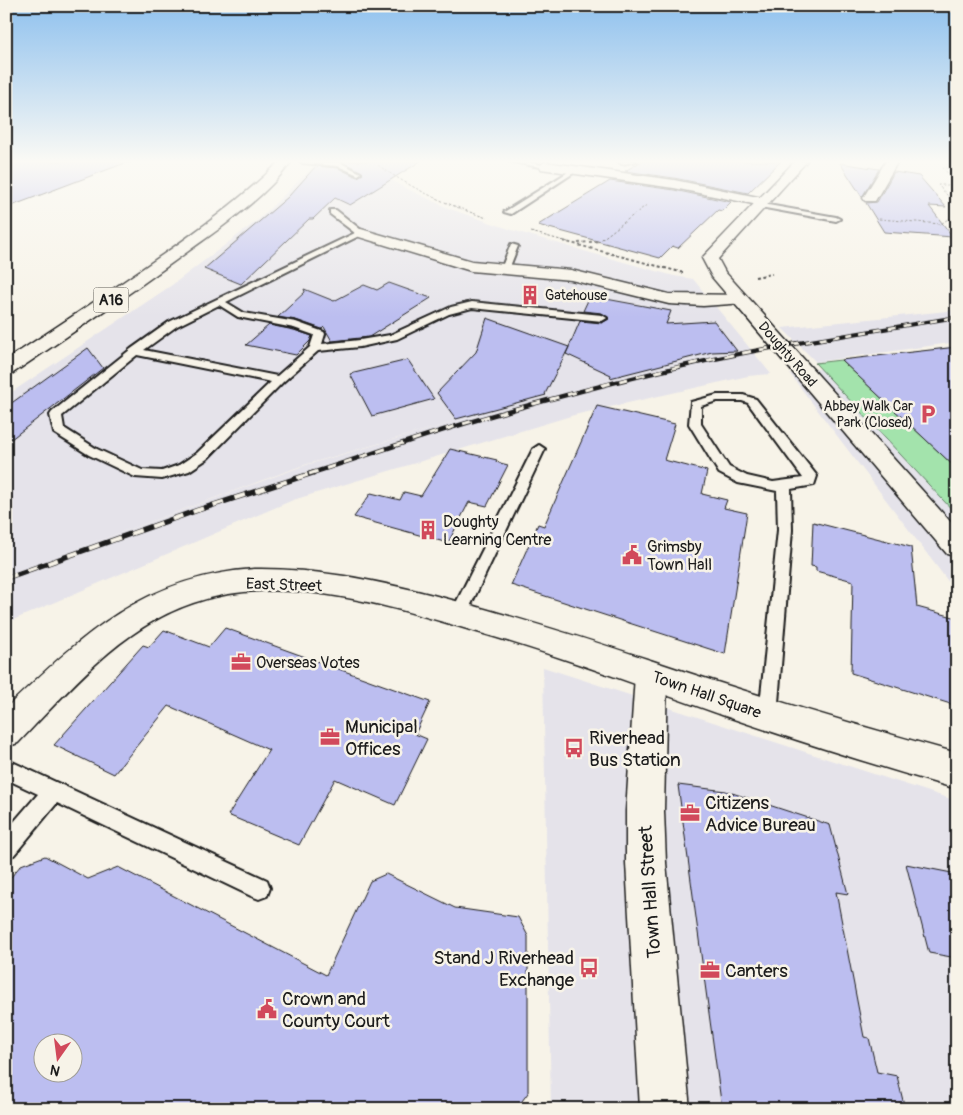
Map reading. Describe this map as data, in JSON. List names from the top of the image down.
{
  "streets": {
    "main road": [
      "A16",
      "Doughty Road",
      "East Street",
      "Town Hall Square",
      "Town Hall Street"
    ]
  },
  "crossings": [
    ["East Street", "Town Hall Square"],
    ["Town Hall Square", "Town Hall Street"]
  ],
  "places": {
    "building": ["Gatehouse", "Doughty Learning Centre"],
    "parking": ["Abbey Walk Car Park (Closed)"],
    "public building": ["Grimsby Town Hall", "Crown and County Court"],
    "office": [
      "Overseas Votes",
      "Municipal Offices",
      "Citizens Advice Bureau",
      "Canters"
    ],
    "bus stop": ["Riverhead Bus Station", "Stand J Riverhead Exchange"]
  },
  "north": "bottom"
}
